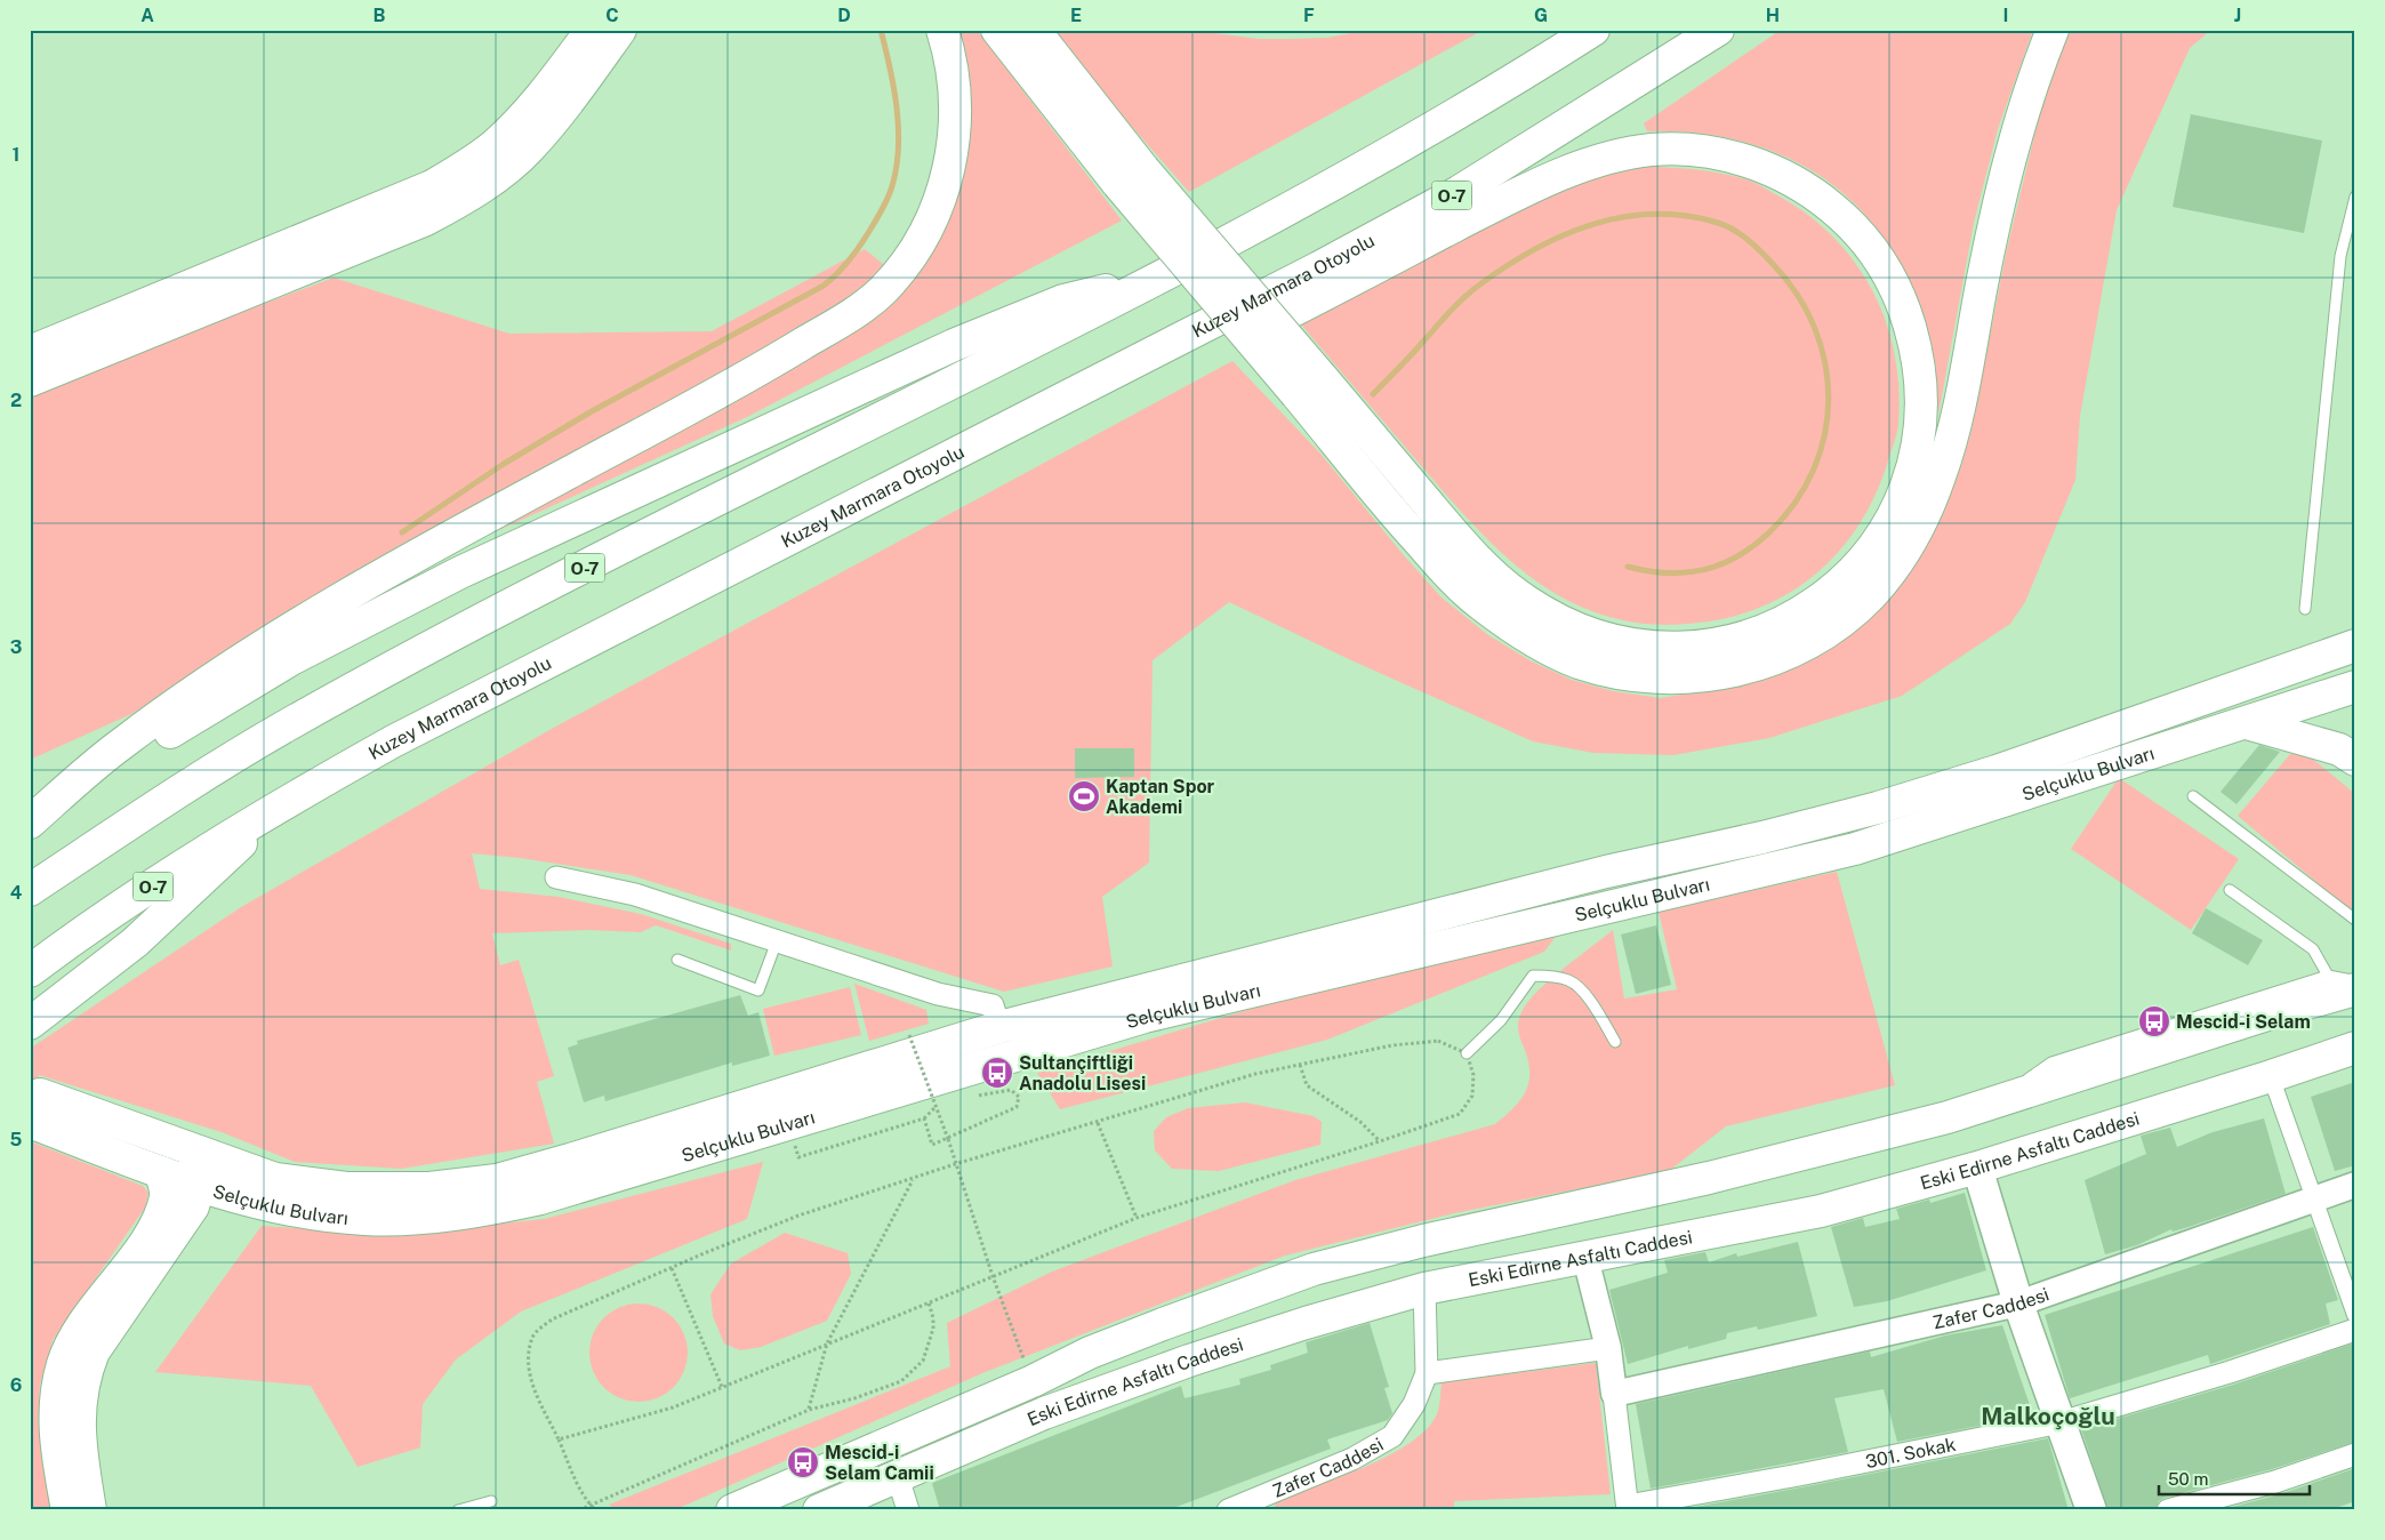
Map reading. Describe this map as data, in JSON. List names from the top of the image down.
{
  "streets": {
    "main road": [
      "O-7",
      "Kuzey Marmara Otoyolu",
      "Selçuklu Bulvarı",
      "Eski Edirne Asfaltı Caddesi"
    ],
    "street": ["Zafer Caddesi", "301. Sokak"]
  },
  "crossings": [
    ["Eski Edirne Asfaltı Caddesi", "Zafer Caddesi"]
  ],
  "districts": ["Malkoçoğlu"],
  "places": {
    "sports": ["Kaptan Spor Akademi"],
    "bus stop": ["Mescid-i Selam", "Sultançiftliği Anadolu Lisesi", "Mescid-i Selam Camii"]
  },
  "scale_bar": "50 m",
  "grid": {
    "columns": [
      "A",
      "B",
      "C",
      "D",
      "E",
      "F",
      "G",
      "H",
      "I",
      "J"
    ],
    "rows": [
      "1",
      "2",
      "3",
      "4",
      "5",
      "6"
    ]
  }
}
